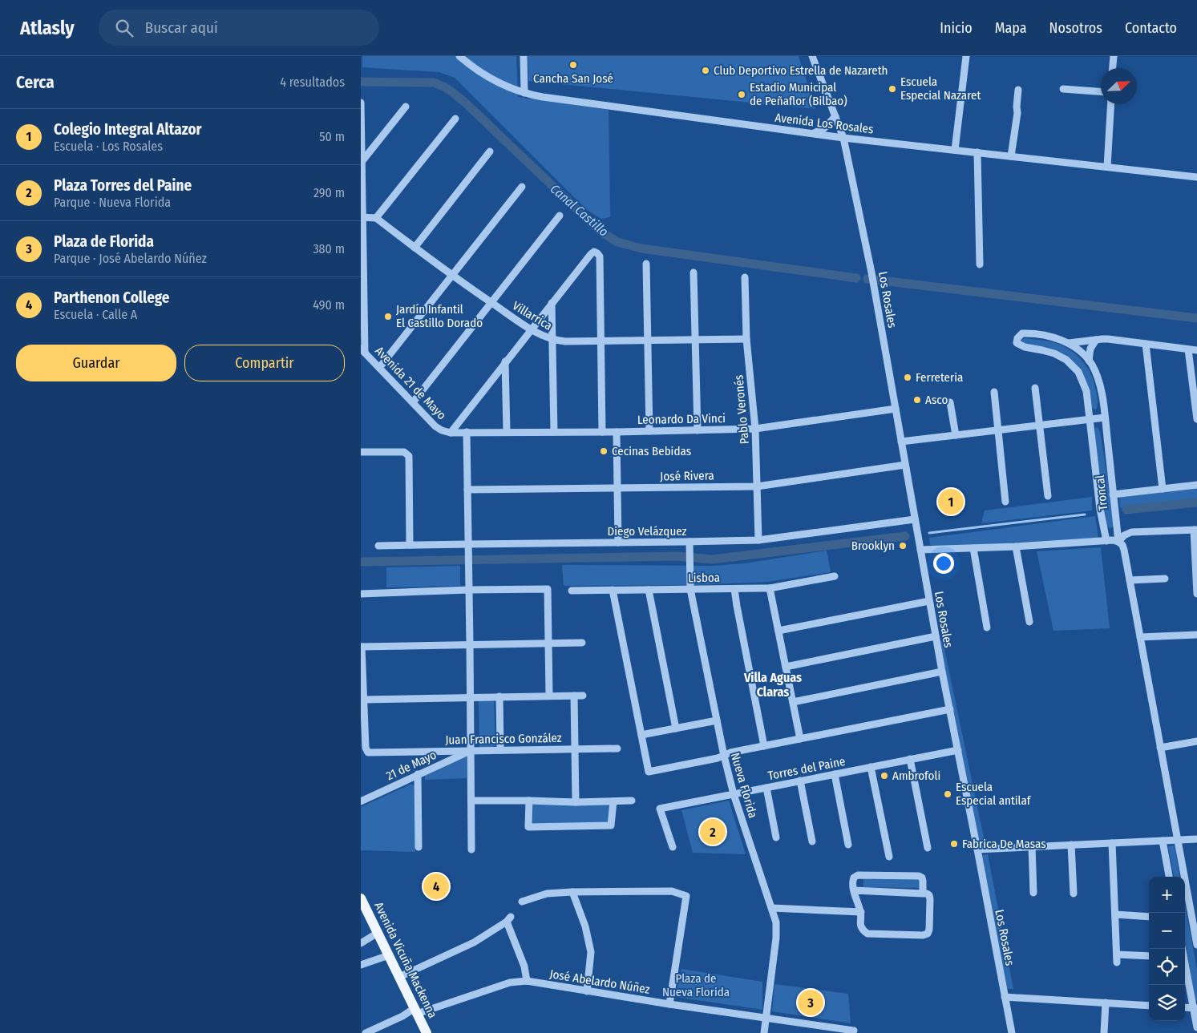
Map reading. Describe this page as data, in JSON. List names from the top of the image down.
{
  "streets": {
    "main road": ["Avenida Vicuña Mackenna"],
    "street": [
      "Avenida Los Rosales",
      "Los Rosales",
      "Villarrica",
      "Avenida 21 de Mayo",
      "Pablo Veronés",
      "Leonardo Da Vinci",
      "José Rivera",
      "Troncal",
      "Diego Velázquez",
      "Lisboa",
      "Juan Francisco González",
      "21 de Mayo",
      "Torres del Paine",
      "Nueva Florida",
      "José Abelardo Núñez"
    ]
  },
  "crossings": [
    ["Avenida Los Rosales", "Los Rosales"],
    ["Los Rosales", "Leonardo Da Vinci"],
    ["Los Rosales", "José Rivera"],
    ["Los Rosales", "Diego Velázquez"],
    ["Los Rosales", "Torres del Paine"],
    ["Villarrica", "Pablo Veronés"],
    ["Avenida 21 de Mayo", "Leonardo Da Vinci"],
    ["Pablo Veronés", "Leonardo Da Vinci"],
    ["Pablo Veronés", "José Rivera"],
    ["Pablo Veronés", "Diego Velázquez"],
    ["Diego Velázquez", "Nueva Florida"],
    ["Lisboa", "Nueva Florida"],
    ["Juan Francisco González", "21 de Mayo"],
    ["Torres del Paine", "Nueva Florida"],
    ["Nueva Florida", "José Abelardo Núñez"],
    ["Avenida Vicuña Mackenna", "José Abelardo Núñez"]
  ],
  "districts": ["Villa Aguas Claras"],
  "water": ["Canal Castillo"],
  "parks": ["Plaza de Nueva Florida"],
  "places": [
    "Cancha San José",
    "Club Deportivo Estrella de Nazareth",
    "Escuela Especial Nazaret",
    "Estadio Municipal de Peñaflor (Bilbao)",
    "Jardín Infantil El Castillo Dorado",
    "Ferreteria",
    "Asco",
    "Cecinas Bebidas",
    "Brooklyn",
    "Ambrofoli",
    "Escuela Especial antilaf",
    "Fabrica De Masas"
  ],
  "north": "top right",
  "page": {
    "header": "Atlasly",
    "search": "Buscar aquí",
    "nav": [
      "Inicio",
      "Mapa",
      "Nosotros",
      "Contacto"
    ],
    "heading": ["Cerca", "4 resultados"],
    "list": [
      {
        "mark": "1",
        "name": "Colegio Integral Altazor",
        "note": "Escuela · Los Rosales",
        "value": "50 m"
      },
      {
        "mark": "2",
        "name": "Plaza Torres del Paine",
        "note": "Parque · Nueva Florida",
        "value": "290 m"
      },
      {
        "mark": "3",
        "name": "Plaza de Florida",
        "note": "Parque · José Abelardo Núñez",
        "value": "380 m"
      },
      {
        "mark": "4",
        "name": "Parthenon College",
        "note": "Escuela · Calle A",
        "value": "490 m"
      }
    ],
    "buttons": ["Guardar", "Compartir"],
    "pins": [
      "1",
      "2",
      "4",
      "3"
    ],
    "map_buttons": ["+", "−"]
  }
}
